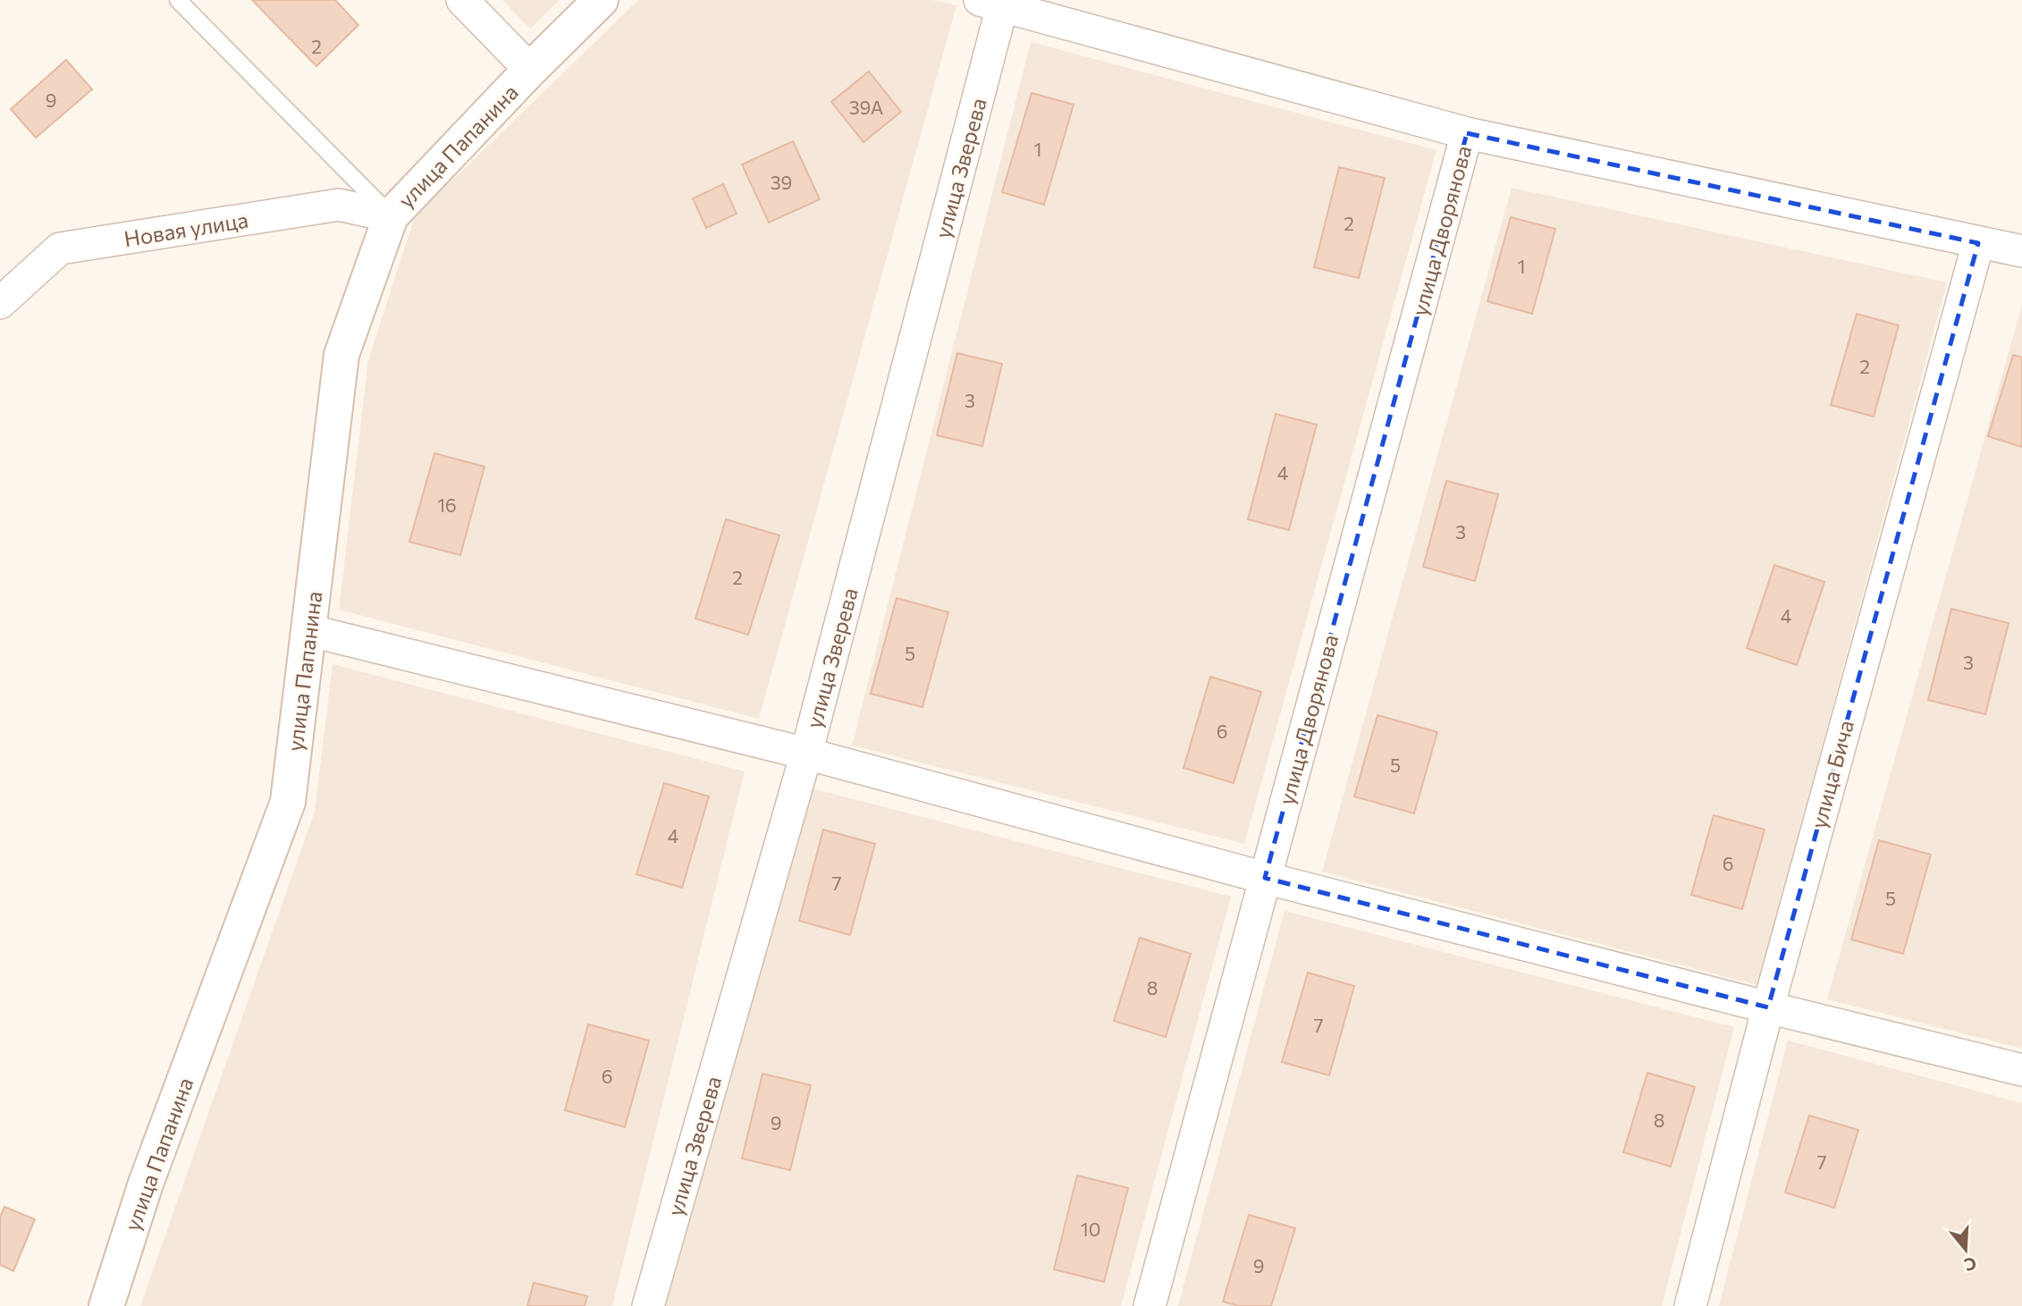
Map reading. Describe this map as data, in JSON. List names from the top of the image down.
{
  "streets": {
    "street": [
      "улица Папанина",
      "улица Зверева",
      "Новая улица",
      "улица Дворянова",
      "улица Бича"
    ]
  },
  "crossings": [
    ["улица Папанина", "Новая улица"]
  ],
  "house_numbers": [
    "2",
    "9",
    "39А",
    "1",
    "39",
    "2",
    "1",
    "2",
    "3",
    "4",
    "16",
    "3",
    "2",
    "4",
    "5",
    "3",
    "6",
    "5",
    "4",
    "6",
    "7",
    "5",
    "8",
    "7",
    "6",
    "8",
    "9",
    "7",
    "10",
    "9"
  ],
  "north": "bottom"
}
